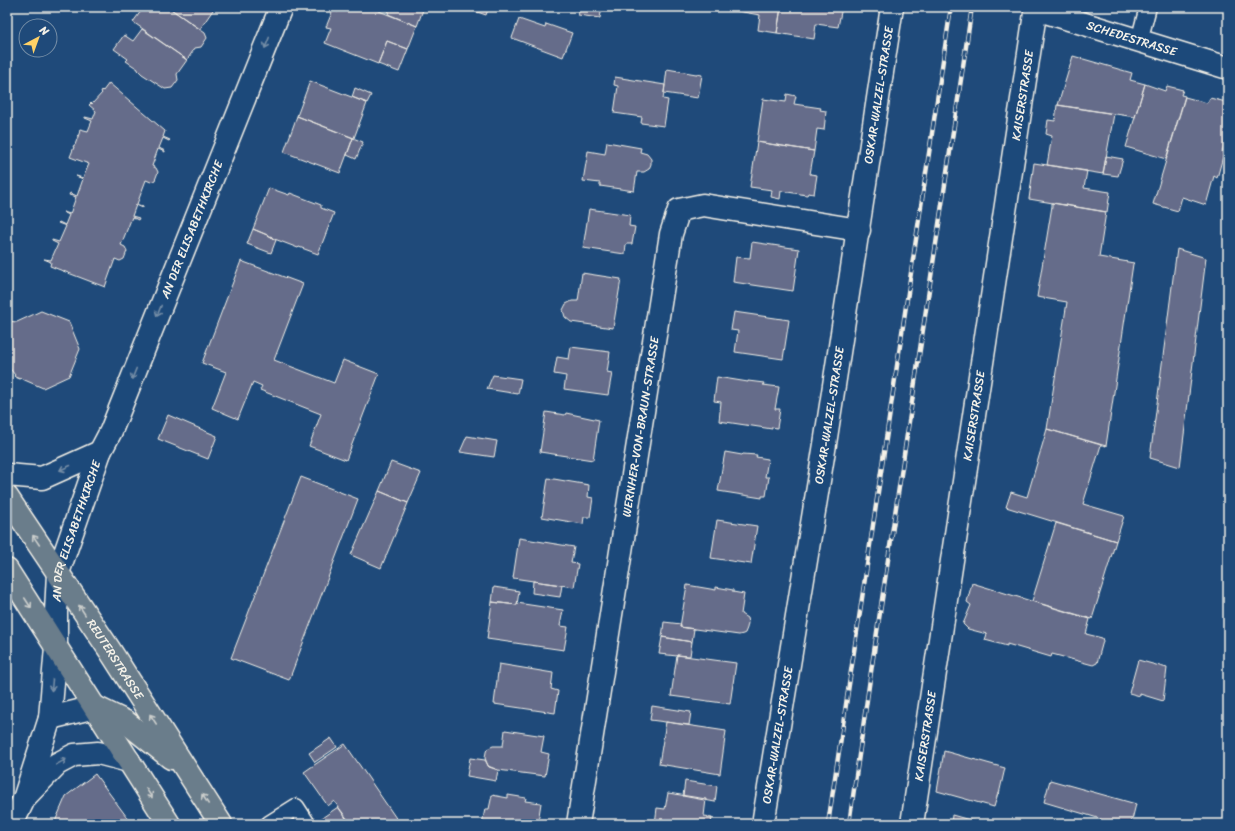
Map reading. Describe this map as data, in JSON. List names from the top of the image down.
{
  "streets": {
    "main road": ["REUTERSTRASSE"],
    "street": [
      "SCHEDESTRASSE",
      "KAISERSTRASSE",
      "OSKAR-WALZEL-STRASSE",
      "AN DER ELISABETHKIRCHE",
      "WERNHER-VON-BRAUN-STRASSE"
    ]
  },
  "crossings": [
    ["SCHEDESTRASSE", "KAISERSTRASSE"],
    ["OSKAR-WALZEL-STRASSE", "WERNHER-VON-BRAUN-STRASSE"],
    ["AN DER ELISABETHKIRCHE", "REUTERSTRASSE"]
  ],
  "one_way": ["AN DER ELISABETHKIRCHE"],
  "north": "top right"
}
